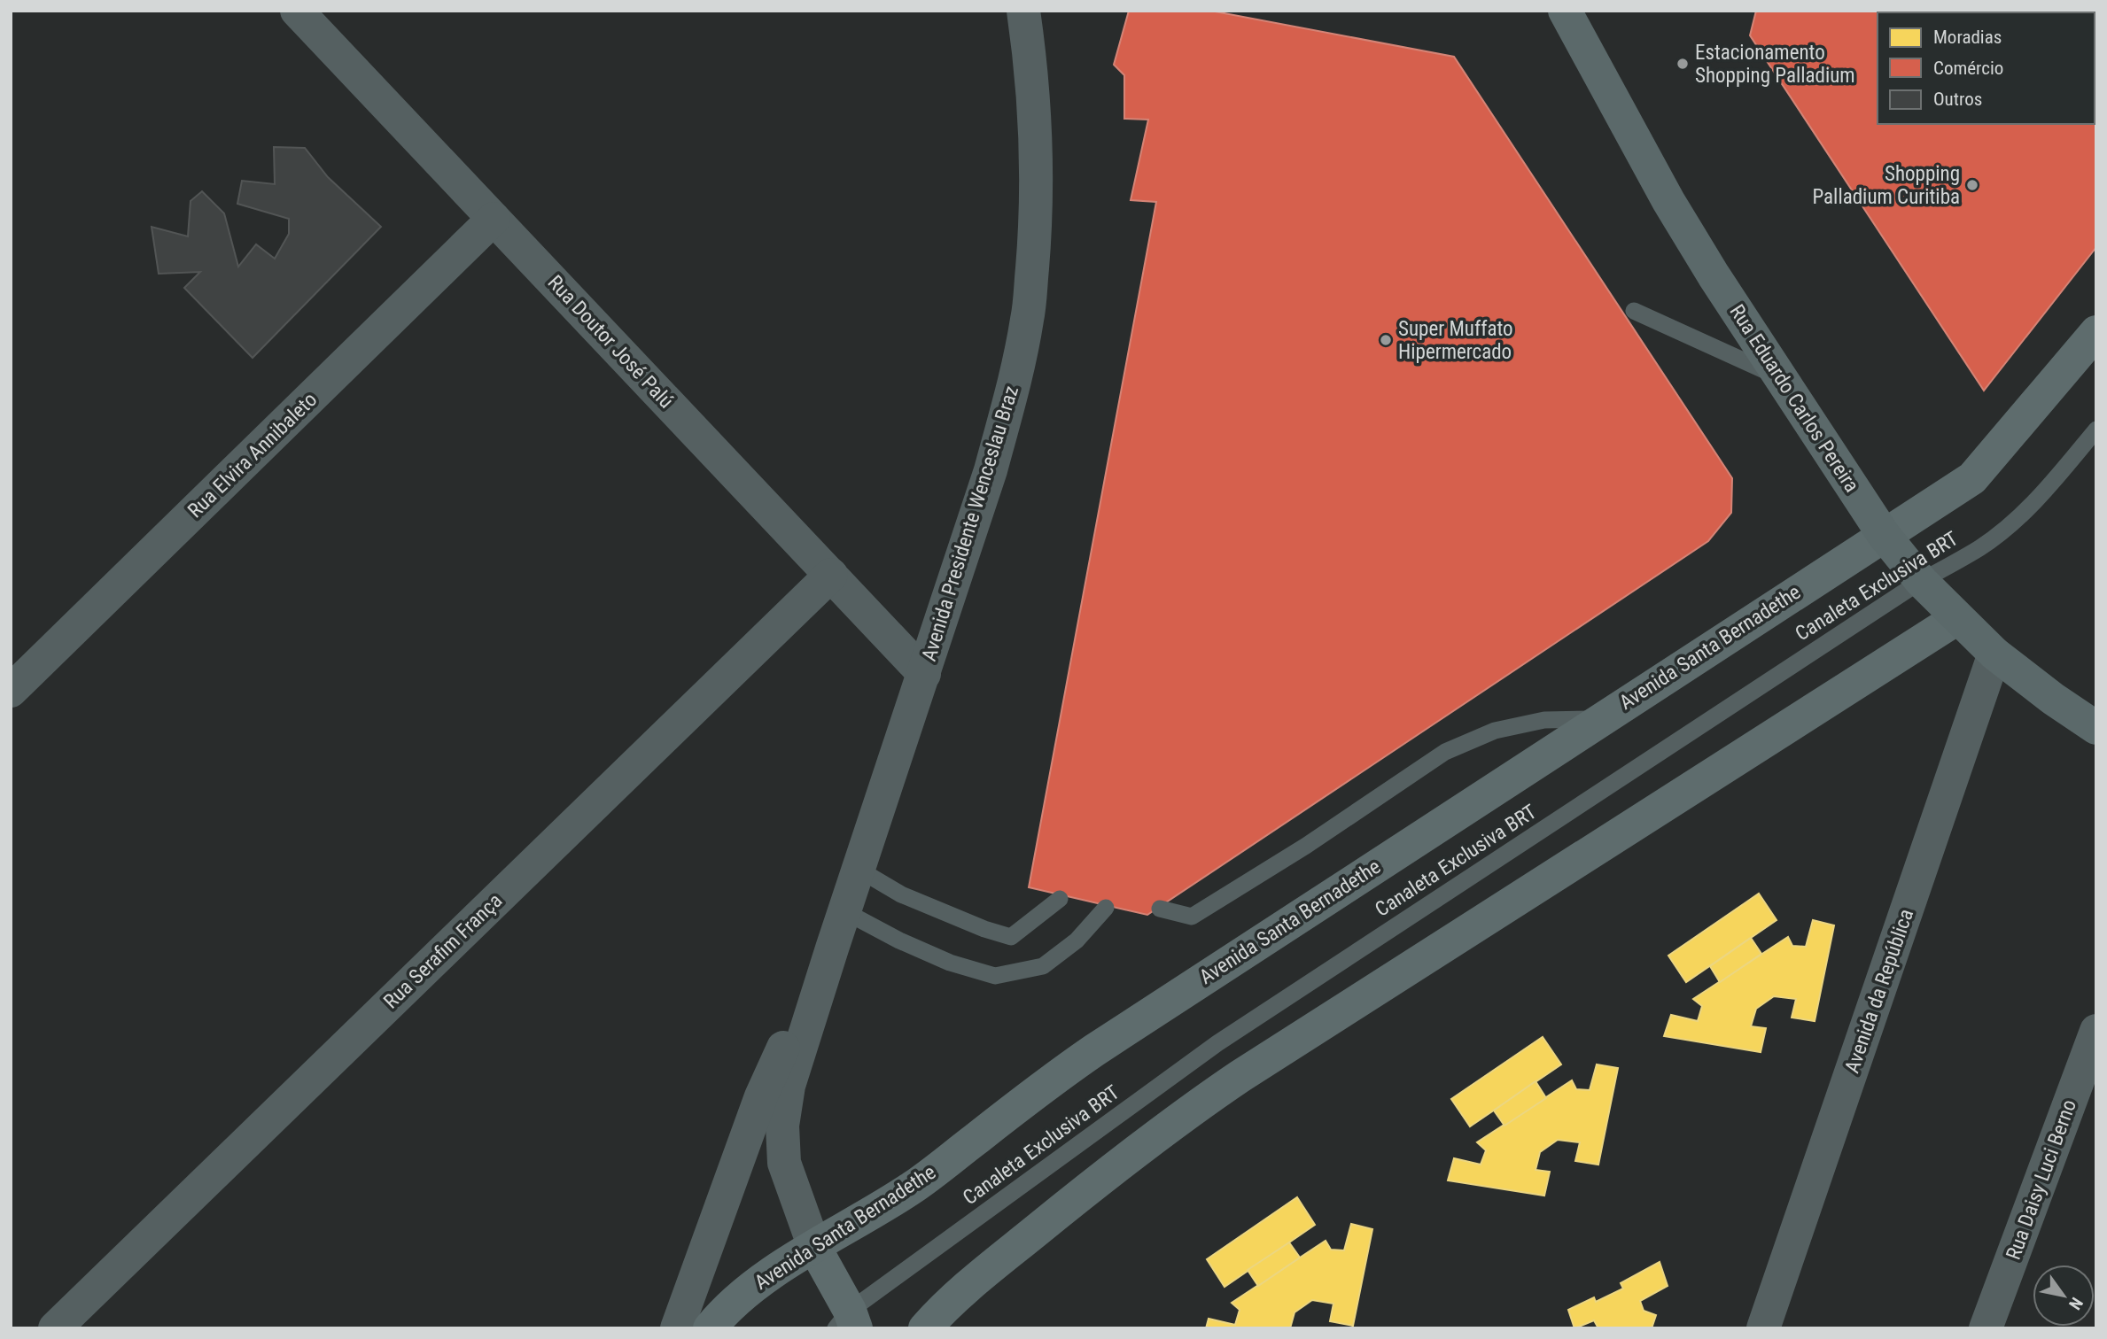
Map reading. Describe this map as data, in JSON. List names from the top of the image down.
{
  "streets": {
    "main road": ["Rua Eduardo Carlos Pereira", "Avenida Presidente Wenceslau Braz", "Avenida Santa Bernadethe"],
    "street": [
      "Rua Doutor José Palú",
      "Rua Elvira Annibaleto",
      "Rua Serafim França",
      "Avenida da República",
      "Rua Daisy Luci Berno"
    ],
    "lane": ["Canaleta Exclusiva BRT"]
  },
  "crossings": [
    ["Rua Doutor José Palú", "Rua Elvira Annibaleto"],
    ["Rua Doutor José Palú", "Avenida Presidente Wenceslau Braz"],
    ["Rua Doutor José Palú", "Rua Serafim França"],
    ["Rua Eduardo Carlos Pereira", "Canaleta Exclusiva BRT"],
    ["Rua Eduardo Carlos Pereira", "Avenida Santa Bernadethe"],
    ["Rua Eduardo Carlos Pereira", "Avenida da República"],
    ["Avenida Presidente Wenceslau Braz", "Canaleta Exclusiva BRT"],
    ["Avenida Presidente Wenceslau Braz", "Avenida Santa Bernadethe"]
  ],
  "places": ["Estacionamento Shopping Palladium", "Shopping Palladium Curitiba", "Super Muffato Hipermercado"],
  "legend": ["Moradias", "Comércio", "Outros"],
  "north": "bottom right"
}
